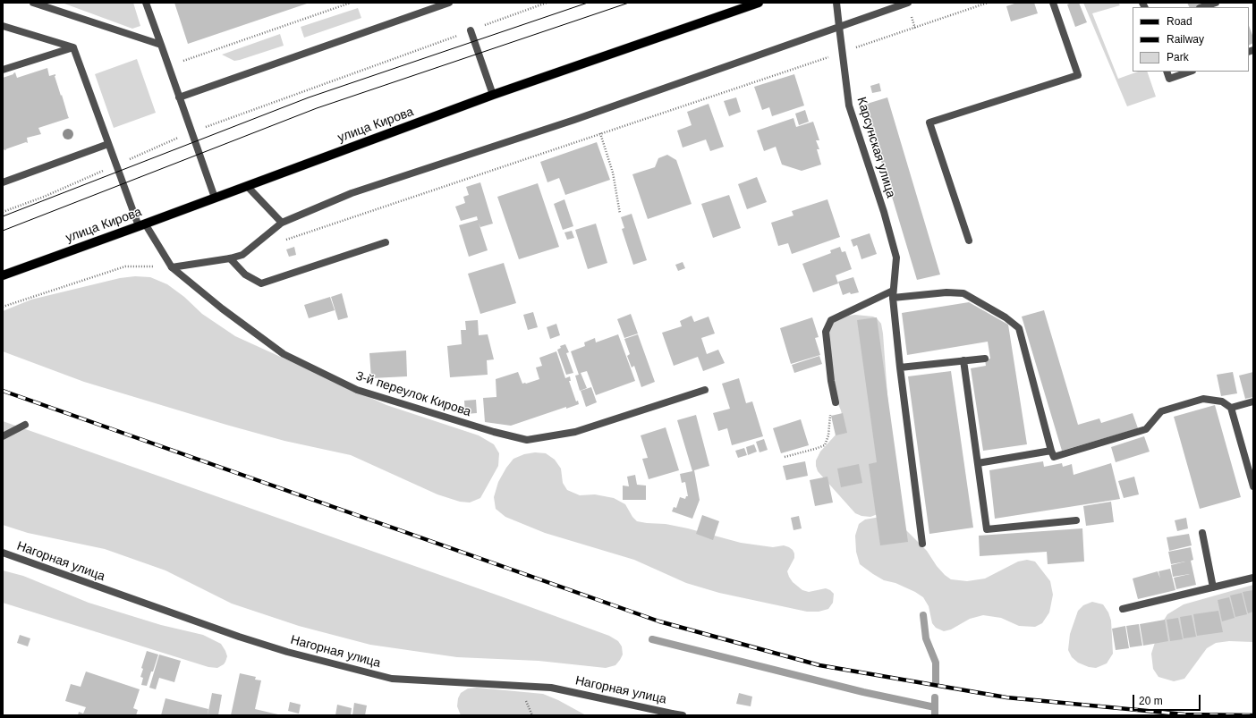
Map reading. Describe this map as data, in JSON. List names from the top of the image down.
{
  "streets": {
    "main road": ["улица Кирова"],
    "street": ["Карсунская улица", "3-й переулок Кирова", "Нагорная улица"]
  },
  "crossings": [
    ["улица Кирова", "3-й переулок Кирова"]
  ],
  "legend": ["Road", "Railway", "Park"],
  "scale_bar": "20 m"
}
